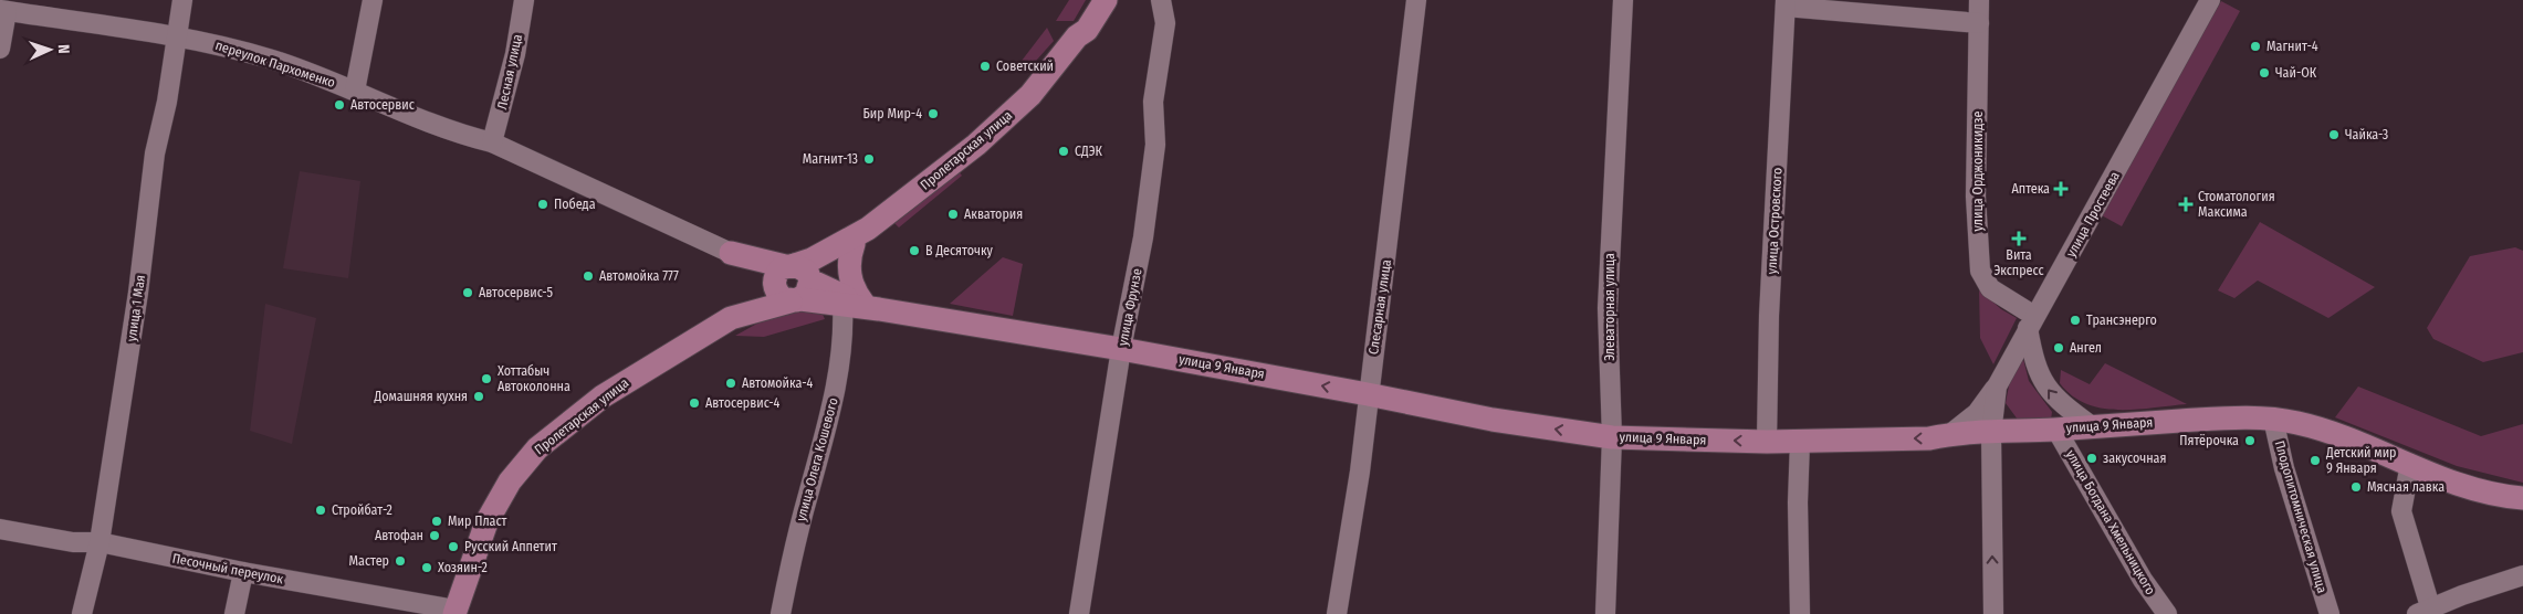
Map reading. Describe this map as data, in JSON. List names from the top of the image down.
{
  "streets": {
    "main road": ["Пролетарская улица", "улица 9 Января"],
    "street": [
      "переулок Пархоменко",
      "Лесная улица",
      "улица Орджоникидзе",
      "улица Простеева",
      "улица Островского",
      "улица Фрунзе",
      "Слесарная улица",
      "Элеваторная улица",
      "улица 1 Мая",
      "улица Олега Кошевого",
      "Плодопитомническая улица",
      "улица Богдана Хмельницкого",
      "Песочный переулок"
    ]
  },
  "crossings": [
    ["переулок Пархоменко", "Лесная улица"],
    ["переулок Пархоменко", "улица 1 Мая"],
    ["переулок Пархоменко", "улица 9 Января"],
    ["Пролетарская улица", "улица 9 Января"],
    ["Пролетарская улица", "Песочный переулок"],
    ["улица Орджоникидзе", "улица Простеева"],
    ["улица Простеева", "улица 9 Января"],
    ["улица Островского", "улица 9 Января"],
    ["улица Фрунзе", "улица 9 Января"],
    ["Слесарная улица", "улица 9 Января"],
    ["Элеваторная улица", "улица 9 Января"],
    ["улица 1 Мая", "Песочный переулок"],
    ["улица 9 Января", "улица Олега Кошевого"],
    ["улица 9 Января", "Плодопитомническая улица"],
    ["улица 9 Января", "улица Богдана Хмельницкого"]
  ],
  "one_way": ["улица 9 Января"],
  "places": {
    "other": [
      "Магнит-4",
      "Советский",
      "Чай-ОК",
      "Автосервис",
      "Бир Мир-4",
      "Чайка-3",
      "СДЭК",
      "Магнит-13",
      "Победа",
      "Акватория",
      "В Десяточку",
      "Автомойка 777",
      "Автосервис-5",
      "Трансэнерго",
      "Ангел",
      "Хоттабыч Автоколонна",
      "Автомойка-4",
      "Домашняя кухня",
      "Автосервис-4",
      "Пятёрочка",
      "закусочная",
      "Детский мир 9 Января",
      "Мясная лавка",
      "Стройбат-2",
      "Мир Пласт",
      "Автофан",
      "Русский Аппетит",
      "Мастер",
      "Хозяин-2"
    ],
    "health": ["Аптека", "Стоматология Максима", "Вита Экспресс"]
  },
  "north": "right"
}
